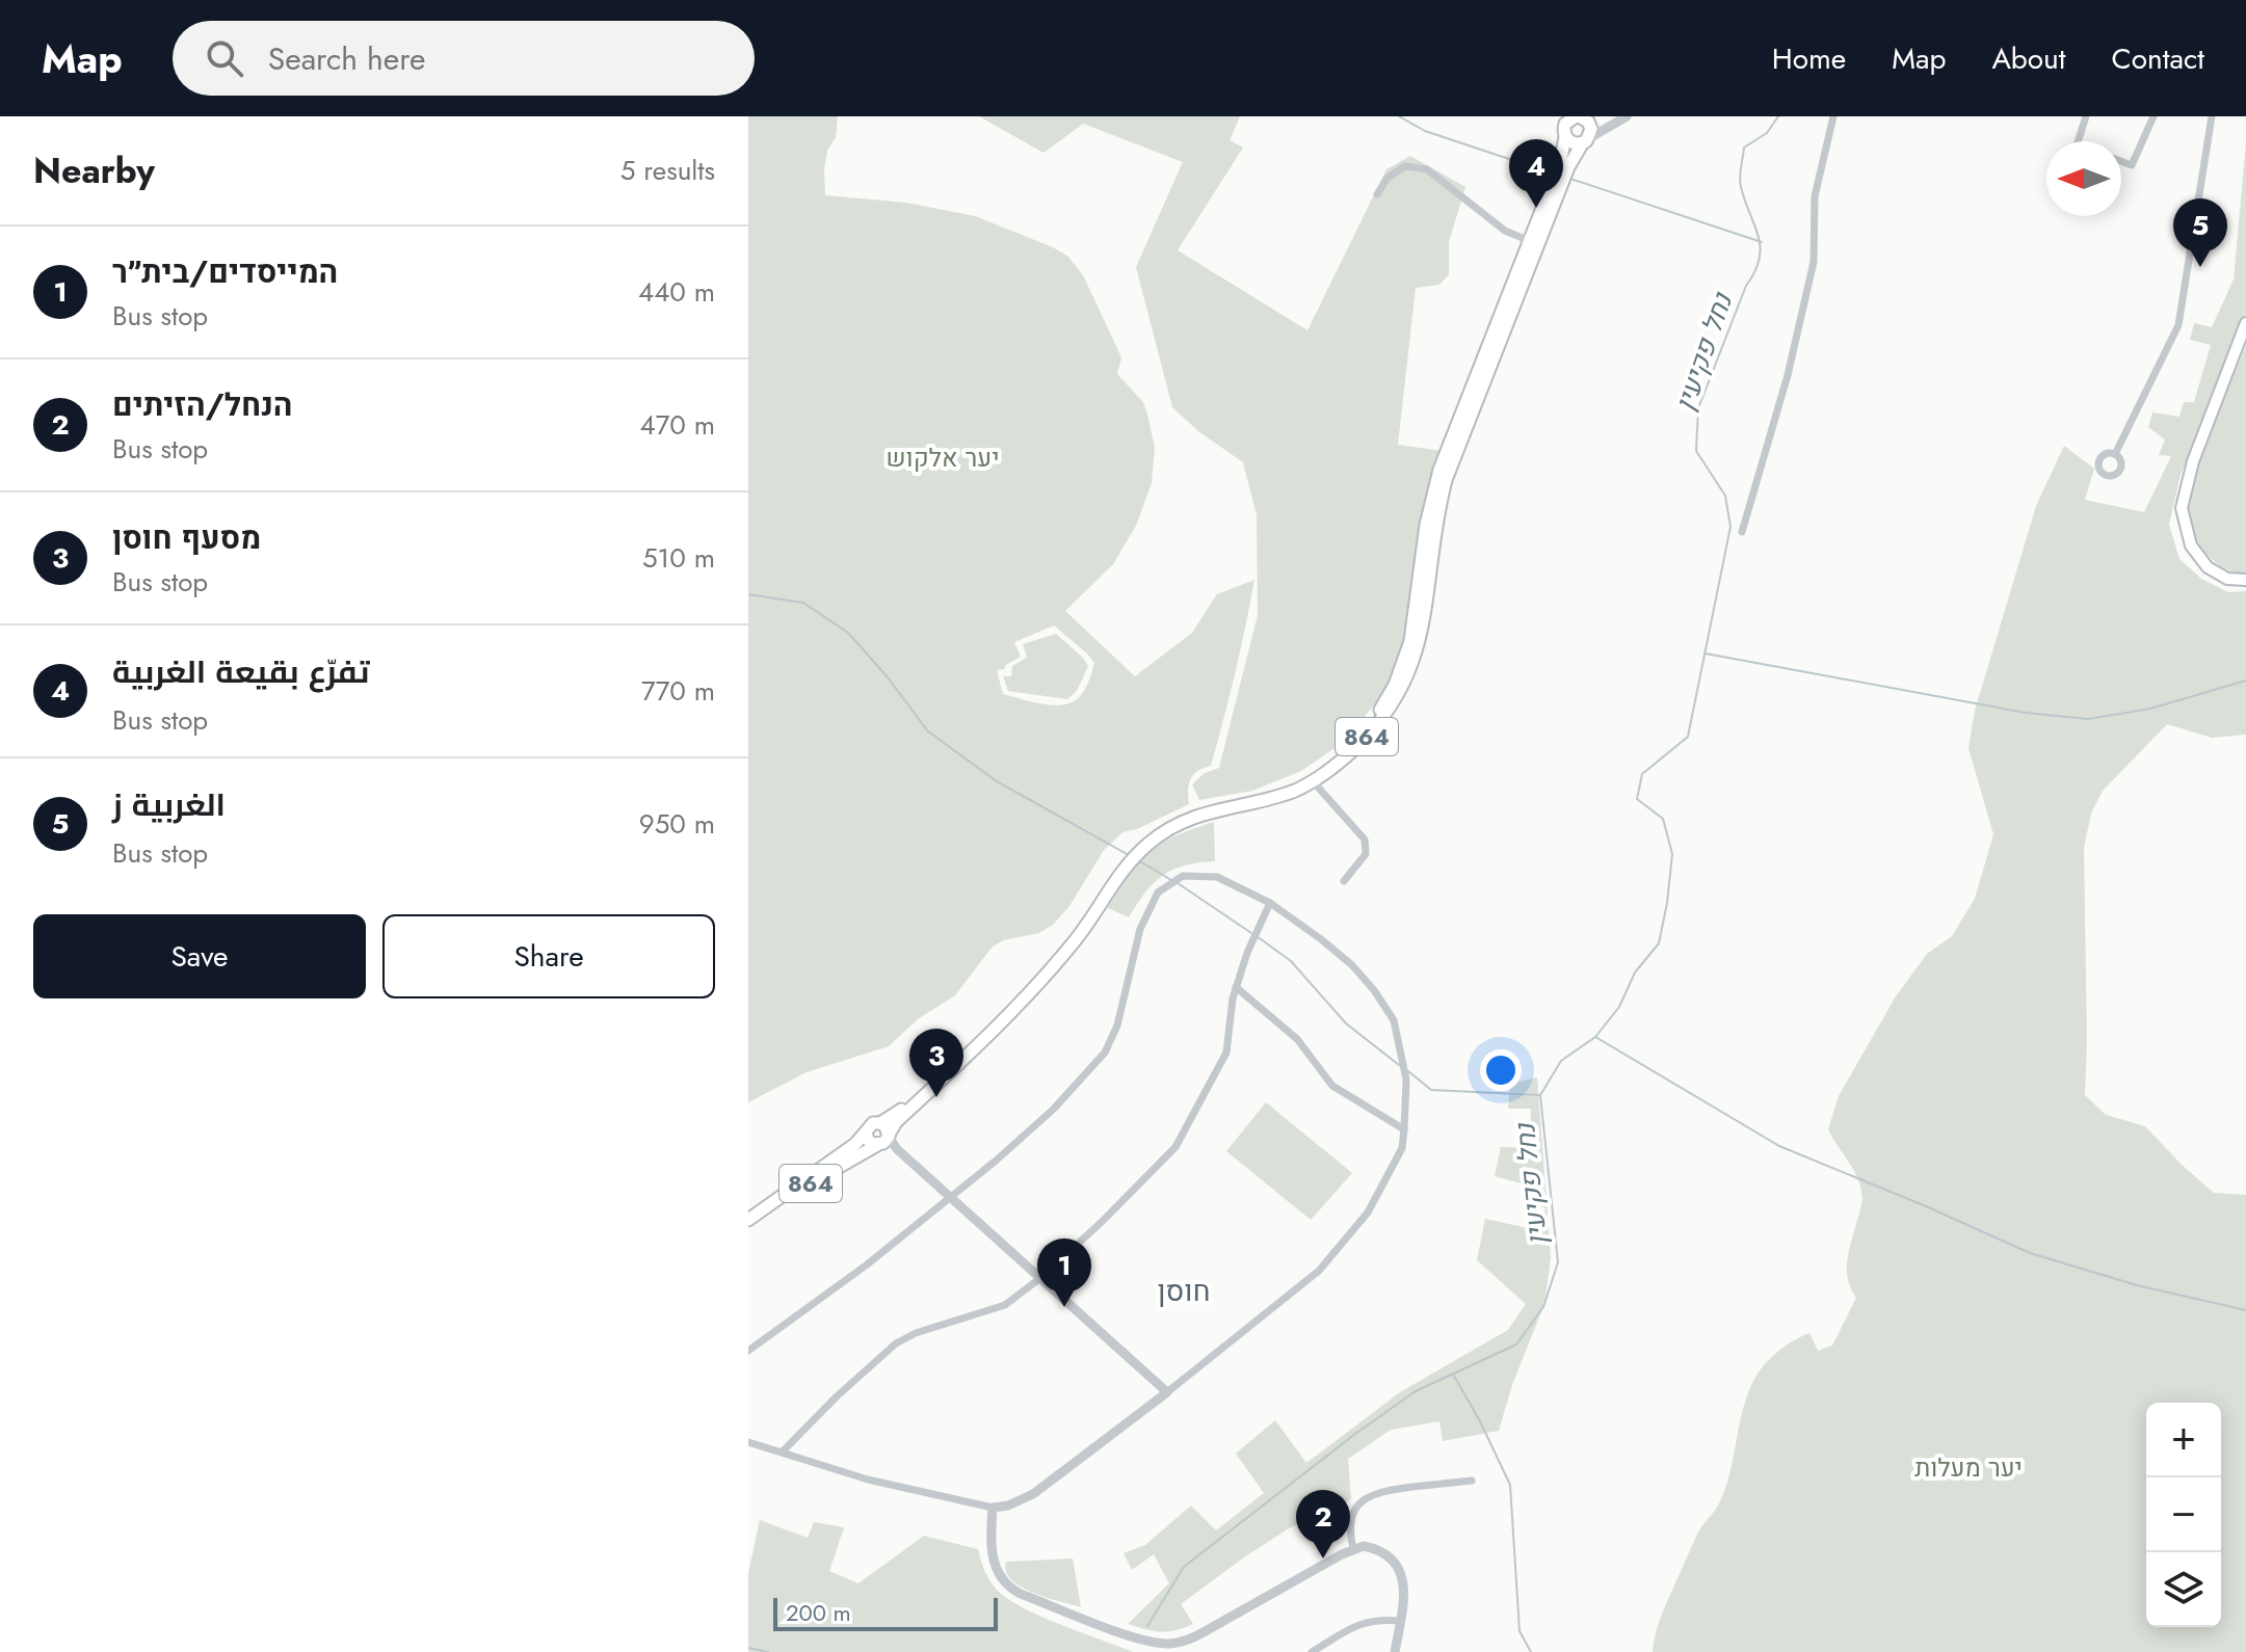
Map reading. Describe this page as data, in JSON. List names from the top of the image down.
{
  "streets": {
    "main road": ["864"]
  },
  "districts": ["חוסן"],
  "water": ["נחל פקיעין"],
  "parks": ["יער אלקוש", "יער מעלות"],
  "scale_bar": "200 m",
  "north": "left",
  "page": {
    "header": "Map",
    "search": "Search here",
    "nav": [
      "Home",
      "Map",
      "About",
      "Contact"
    ],
    "heading": ["Nearby", "5 results"],
    "pins": [
      "4",
      "5",
      "3",
      "1",
      "2"
    ],
    "list": [
      {
        "mark": "1",
        "name": "המייסדים/בית״ר",
        "note": "Bus stop",
        "value": "440 m"
      },
      {
        "mark": "2",
        "name": "הנחל/הזיתים",
        "note": "Bus stop",
        "value": "470 m"
      },
      {
        "mark": "3",
        "name": "מסעף חוסן",
        "note": "Bus stop",
        "value": "510 m"
      },
      {
        "mark": "4",
        "name": "تفرّع بقيعة الغربية",
        "note": "Bus stop",
        "value": "770 m"
      },
      {
        "mark": "5",
        "name": "الغربية ز",
        "note": "Bus stop",
        "value": "950 m"
      }
    ],
    "buttons": ["Save", "Share"],
    "map_buttons": ["+", "−"],
    "scale": "200 m"
  }
}
